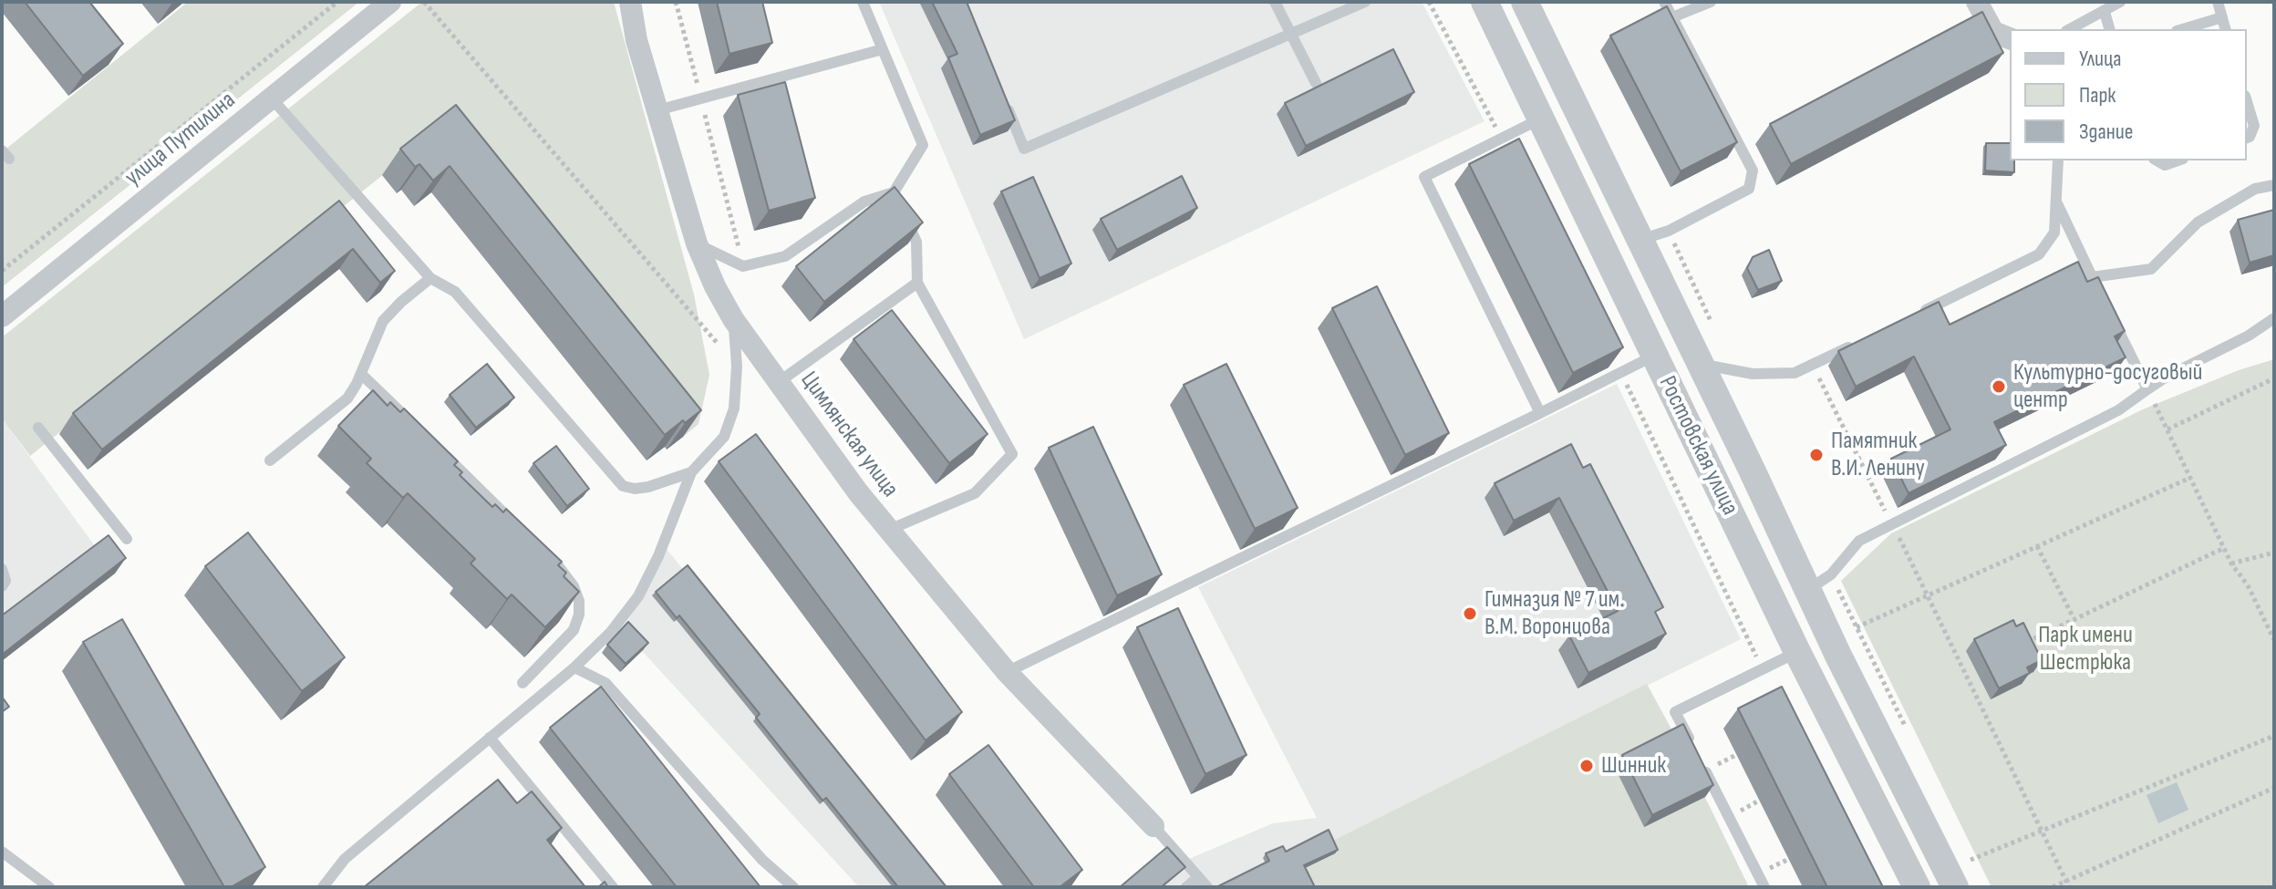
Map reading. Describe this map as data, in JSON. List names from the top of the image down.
{
  "streets": {
    "street": ["улица Путилина", "Цимлянская улица", "Ростовская улица"]
  },
  "parks": ["Парк имени Шестрюка"],
  "places": [
    "Культурно-досуговый центр",
    "Памятник В.И. Ленину",
    "Гимназия № 7 им. В.М. Воронцова",
    "Шинник"
  ],
  "legend": ["Улица", "Парк", "Здание"]
}
